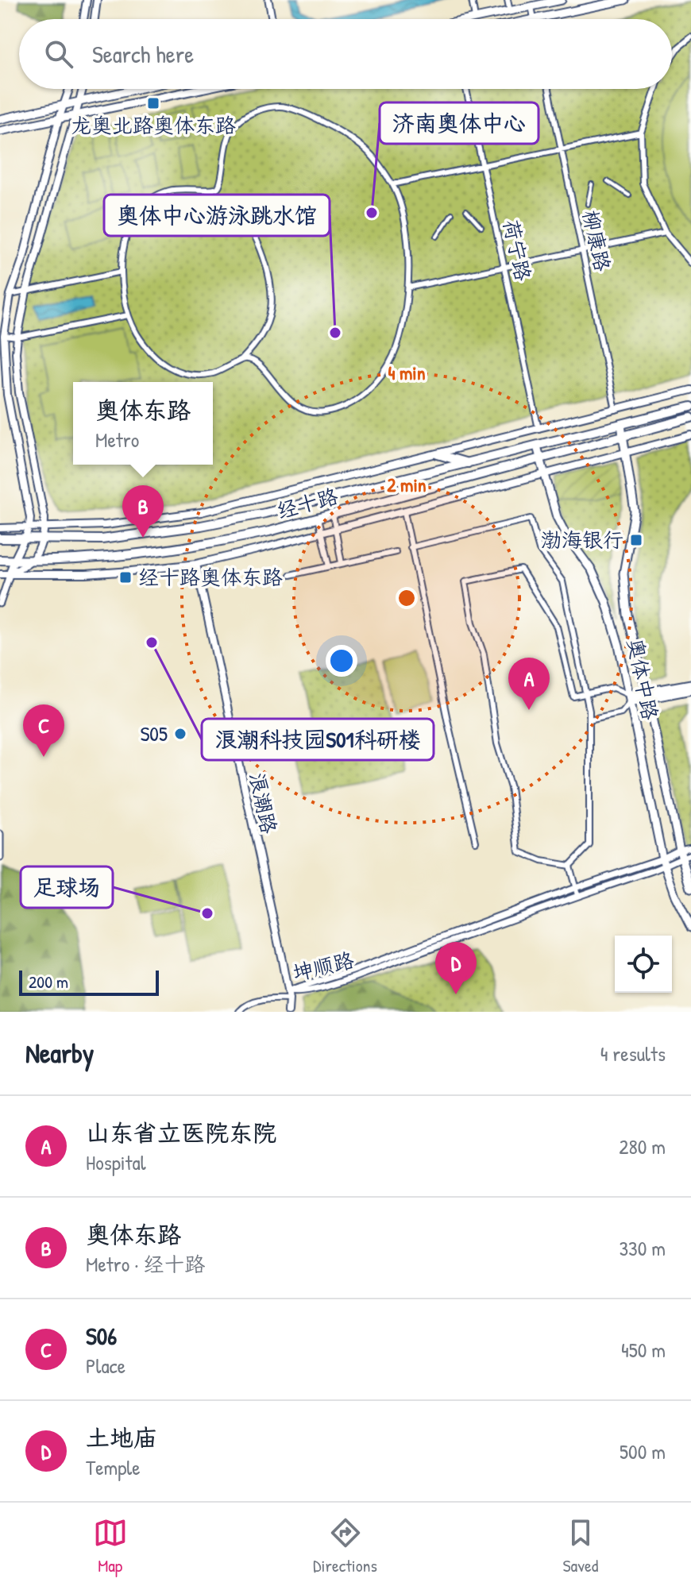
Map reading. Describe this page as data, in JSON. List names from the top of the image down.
{
  "streets": {
    "highway": ["经十路"],
    "main road": ["奥体中路", "浪潮路"],
    "street": ["柳康路", "荷宁路", "坤顺路"]
  },
  "crossings": [
    ["柳康路", "经十路"],
    ["荷宁路", "经十路"],
    ["经十路", "奥体中路"],
    ["经十路", "浪潮路"],
    ["奥体中路", "坤顺路"],
    ["浪潮路", "坤顺路"]
  ],
  "places": {
    "transit": ["龙奥北路奥体东路", "渤海银行", "经十路奥体东路"],
    "other": [
      "济南奥体中心",
      "奥体中心游泳跳水馆",
      "浪潮科技园S01科研楼",
      "S05",
      "足球场"
    ]
  },
  "scale_bar": "200 m",
  "page": {
    "search": "Search here",
    "popup": ["奥体东路", "Metro"],
    "pins": [
      "B",
      "A",
      "C",
      "D"
    ],
    "scale": "200 m",
    "heading": ["Nearby", "4 results"],
    "list": [
      {
        "mark": "A",
        "name": "山东省立医院东院",
        "note": "Hospital",
        "value": "280 m"
      },
      {
        "mark": "B",
        "name": "奥体东路",
        "note": "Metro · 经十路",
        "value": "330 m"
      },
      {
        "mark": "C",
        "name": "S06",
        "note": "Place",
        "value": "450 m"
      },
      {
        "mark": "D",
        "name": "土地庙",
        "note": "Temple",
        "value": "500 m"
      }
    ],
    "nav": ["Map", "Directions", "Saved"]
  },
  "rings": ["4 min", "2 min"]
}
